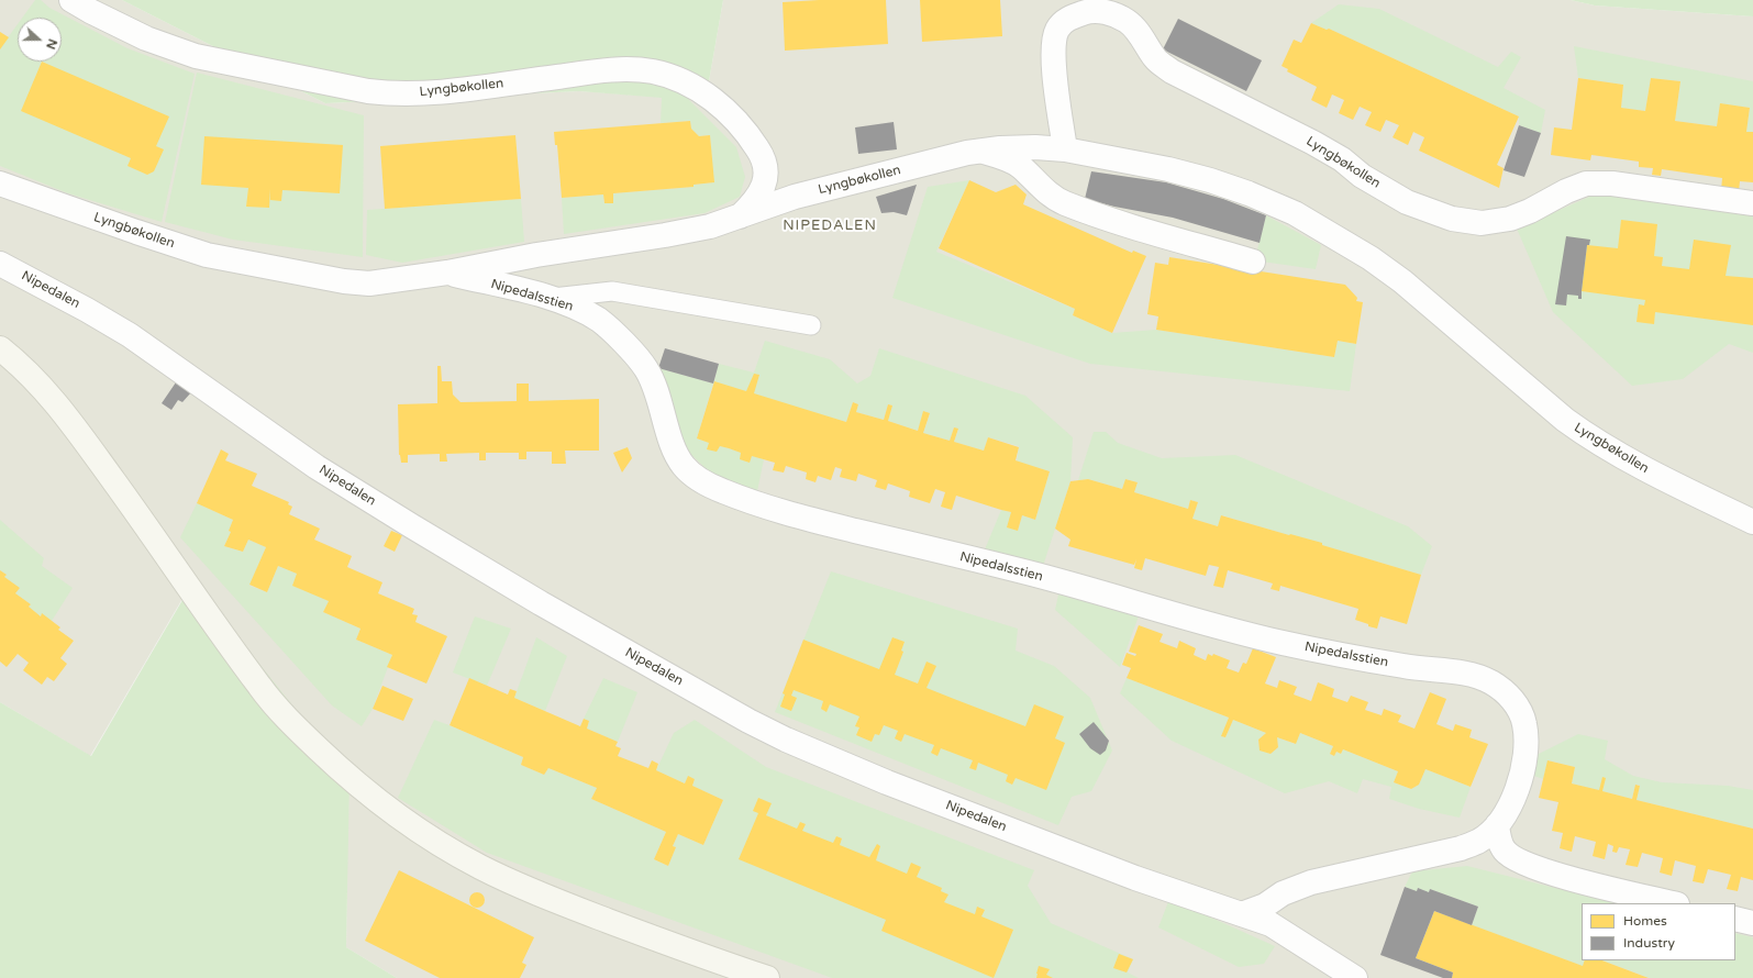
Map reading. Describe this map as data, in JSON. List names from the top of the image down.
{
  "streets": {
    "street": ["Lyngbøkollen", "Nipedalen", "Nipedalsstien"]
  },
  "crossings": [
    ["Lyngbøkollen", "Nipedalsstien"],
    ["Nipedalen", "Nipedalsstien"]
  ],
  "districts": ["NIPEDALEN"],
  "legend": ["Homes", "Industry"],
  "north": "right"
}
